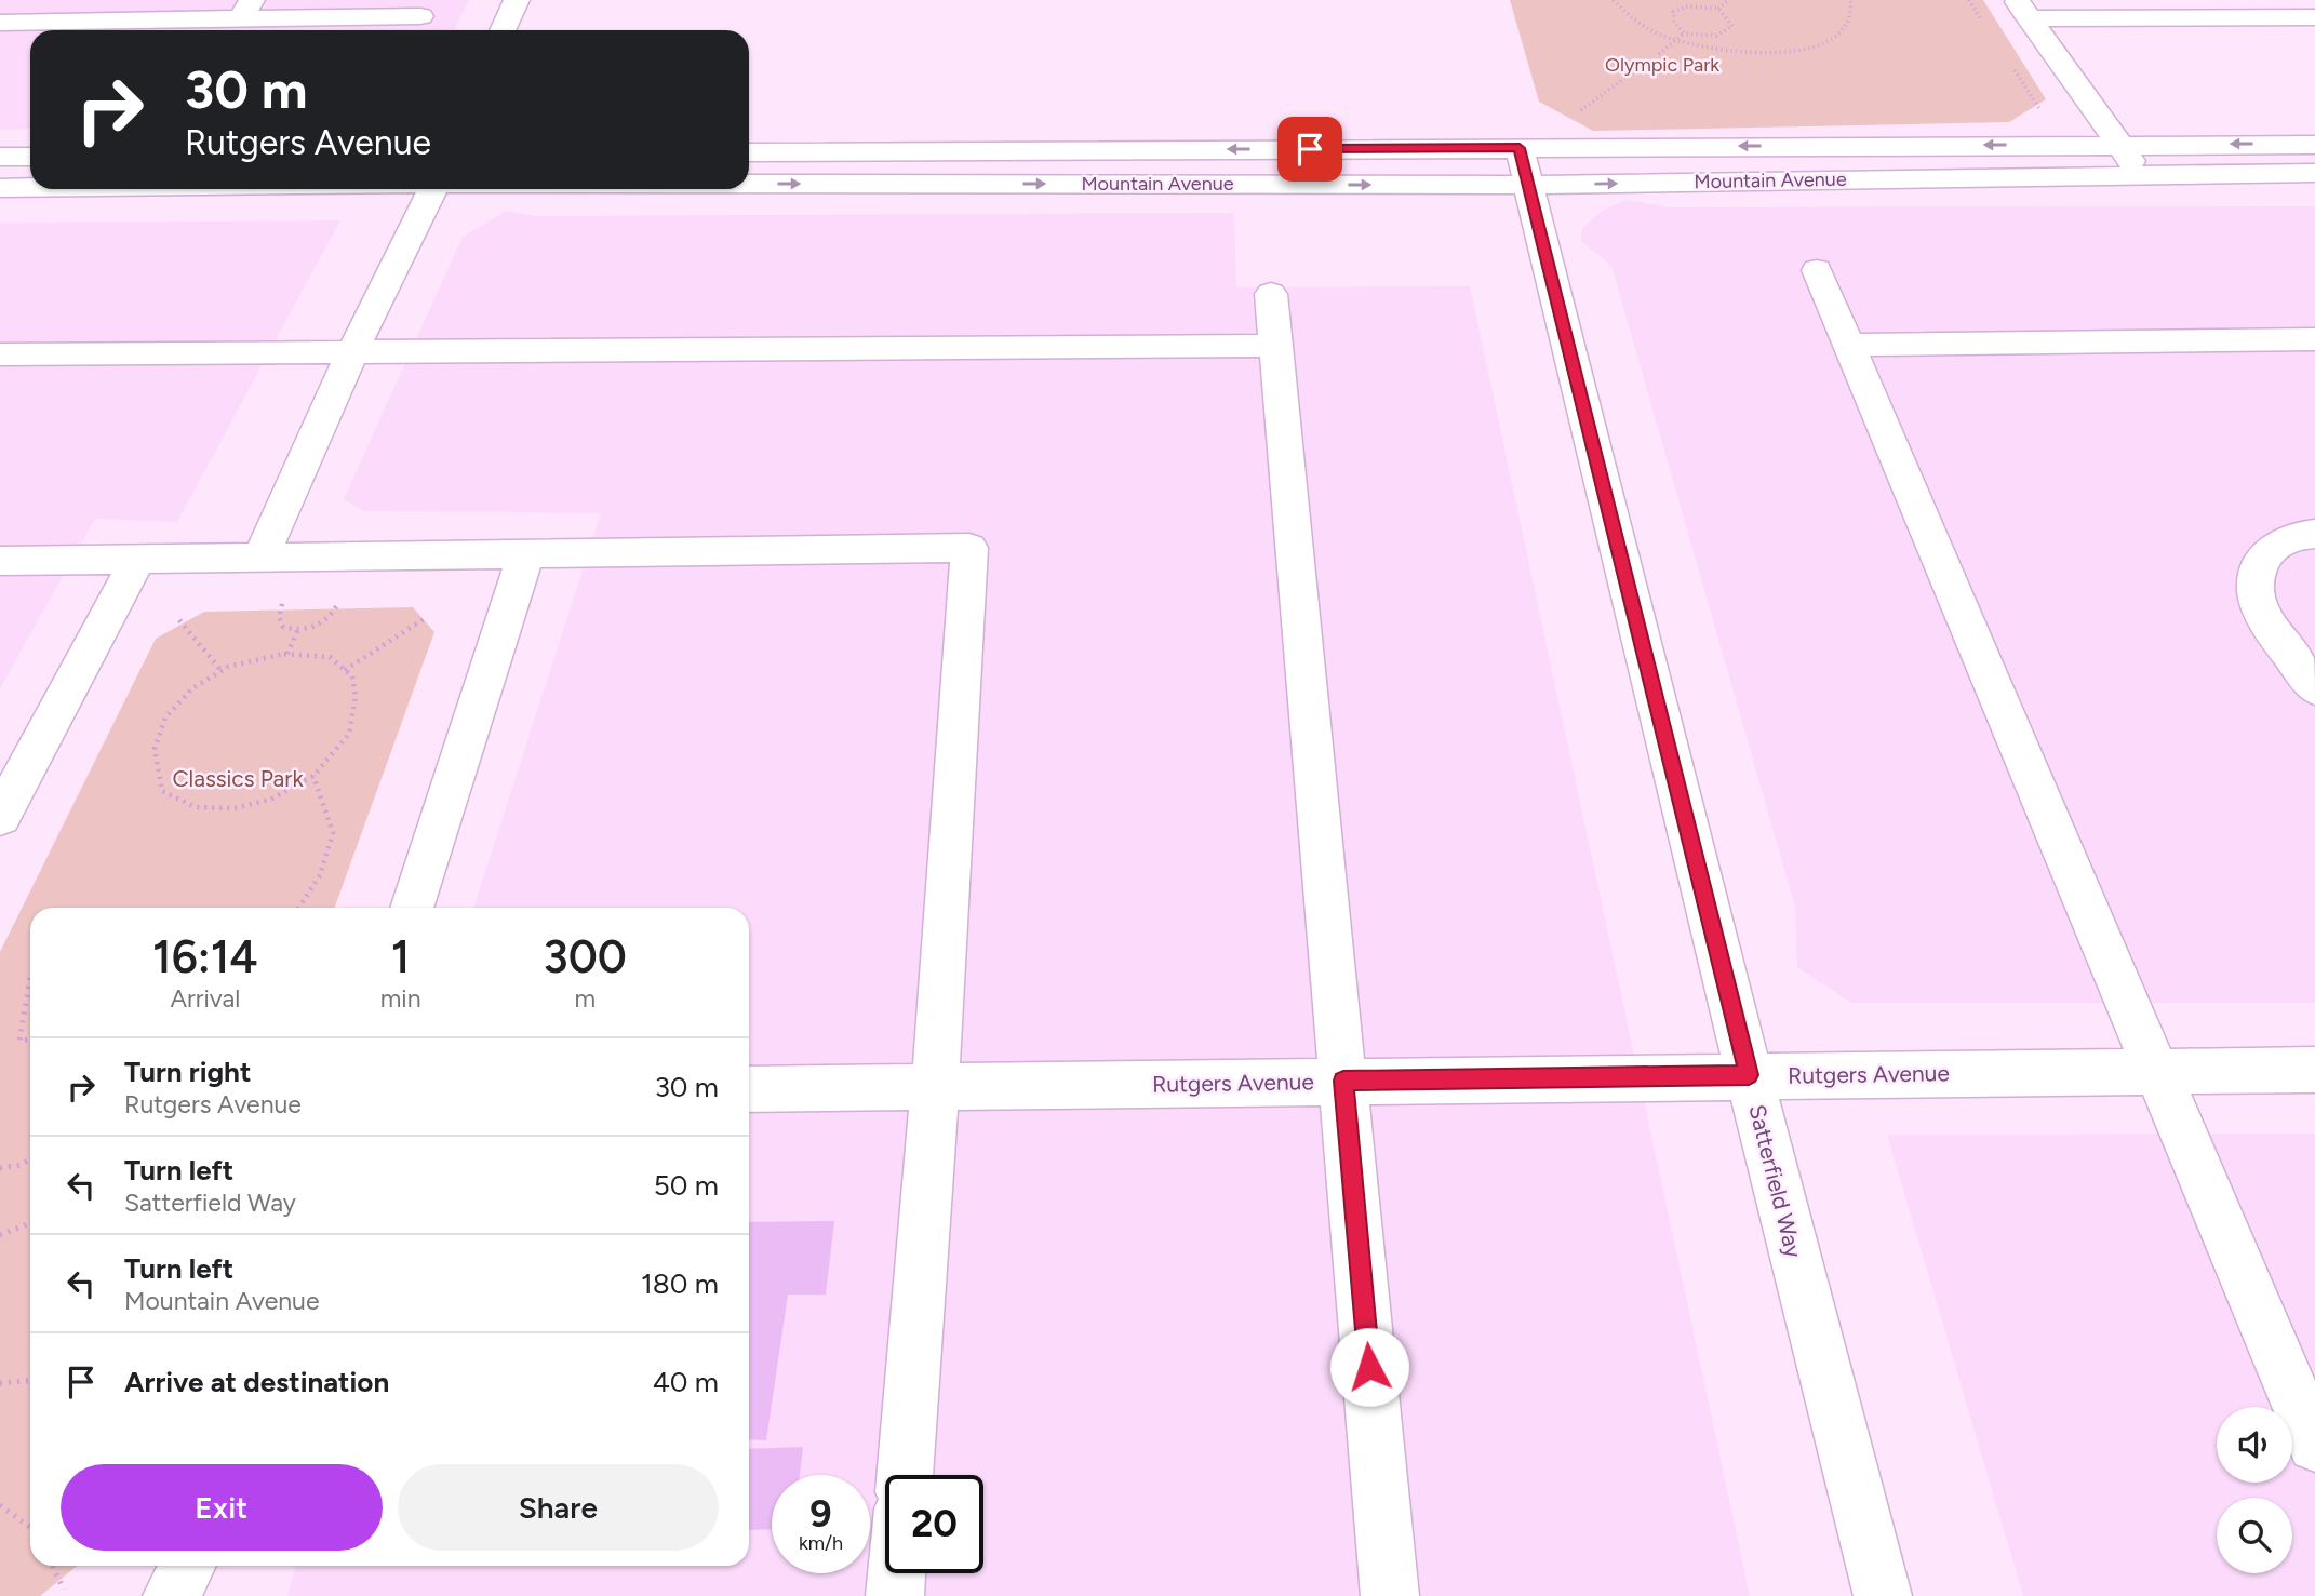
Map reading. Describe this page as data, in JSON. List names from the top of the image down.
{
  "streets": {
    "street": ["Mountain Avenue", "Rutgers Avenue", "Satterfield Way"]
  },
  "crossings": [
    ["Mountain Avenue", "Satterfield Way"],
    ["Rutgers Avenue", "Satterfield Way"]
  ],
  "parks": ["Olympic Park", "Classics Park"],
  "page": {
    "turn": ["30 m", "Rutgers Avenue"],
    "eta": [
      "16:14",
      "Arrival",
      "1",
      "min",
      "300",
      "m"
    ],
    "list": [
      {
        "name": "Turn right",
        "note": "Rutgers Avenue",
        "value": "30 m"
      },
      {
        "name": "Turn left",
        "note": "Satterfield Way",
        "value": "50 m"
      },
      {
        "name": "Turn left",
        "note": "Mountain Avenue",
        "value": "180 m"
      },
      {
        "name": "Arrive at destination",
        "value": "40 m"
      }
    ],
    "buttons": ["Exit", "Share"],
    "speed": "9 km/h",
    "limit": "20"
  }
}
